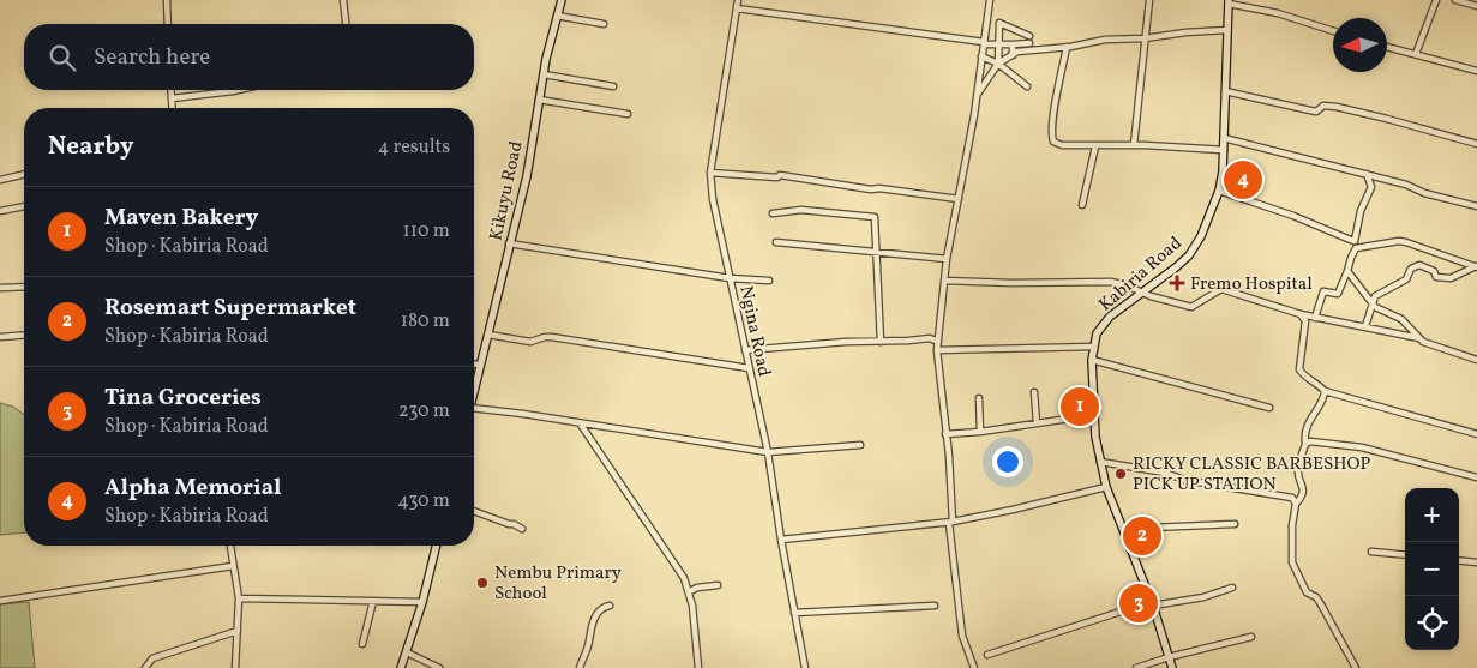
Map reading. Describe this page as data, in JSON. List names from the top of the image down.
{
  "streets": {
    "main road": ["Kikuyu Road", "Kabiria Road"],
    "street": ["Ngina Road"]
  },
  "places": {
    "health": ["Fremo Hospital"],
    "other": ["RICKY CLASSIC BARBESHOP PICK UP STATION", "Nembu Primary School"]
  },
  "north": "left",
  "page": {
    "search": "Search here",
    "heading": ["Nearby", "4 results"],
    "pins": [
      "4",
      "1",
      "2",
      "3"
    ],
    "list": [
      {
        "mark": "1",
        "name": "Maven Bakery",
        "note": "Shop · Kabiria Road",
        "value": "110 m"
      },
      {
        "mark": "2",
        "name": "Rosemart Supermarket",
        "note": "Shop · Kabiria Road",
        "value": "180 m"
      },
      {
        "mark": "3",
        "name": "Tina Groceries",
        "note": "Shop · Kabiria Road",
        "value": "230 m"
      },
      {
        "mark": "4",
        "name": "Alpha Memorial",
        "note": "Shop · Kabiria Road",
        "value": "430 m"
      }
    ],
    "map_buttons": ["+", "−"]
  }
}
